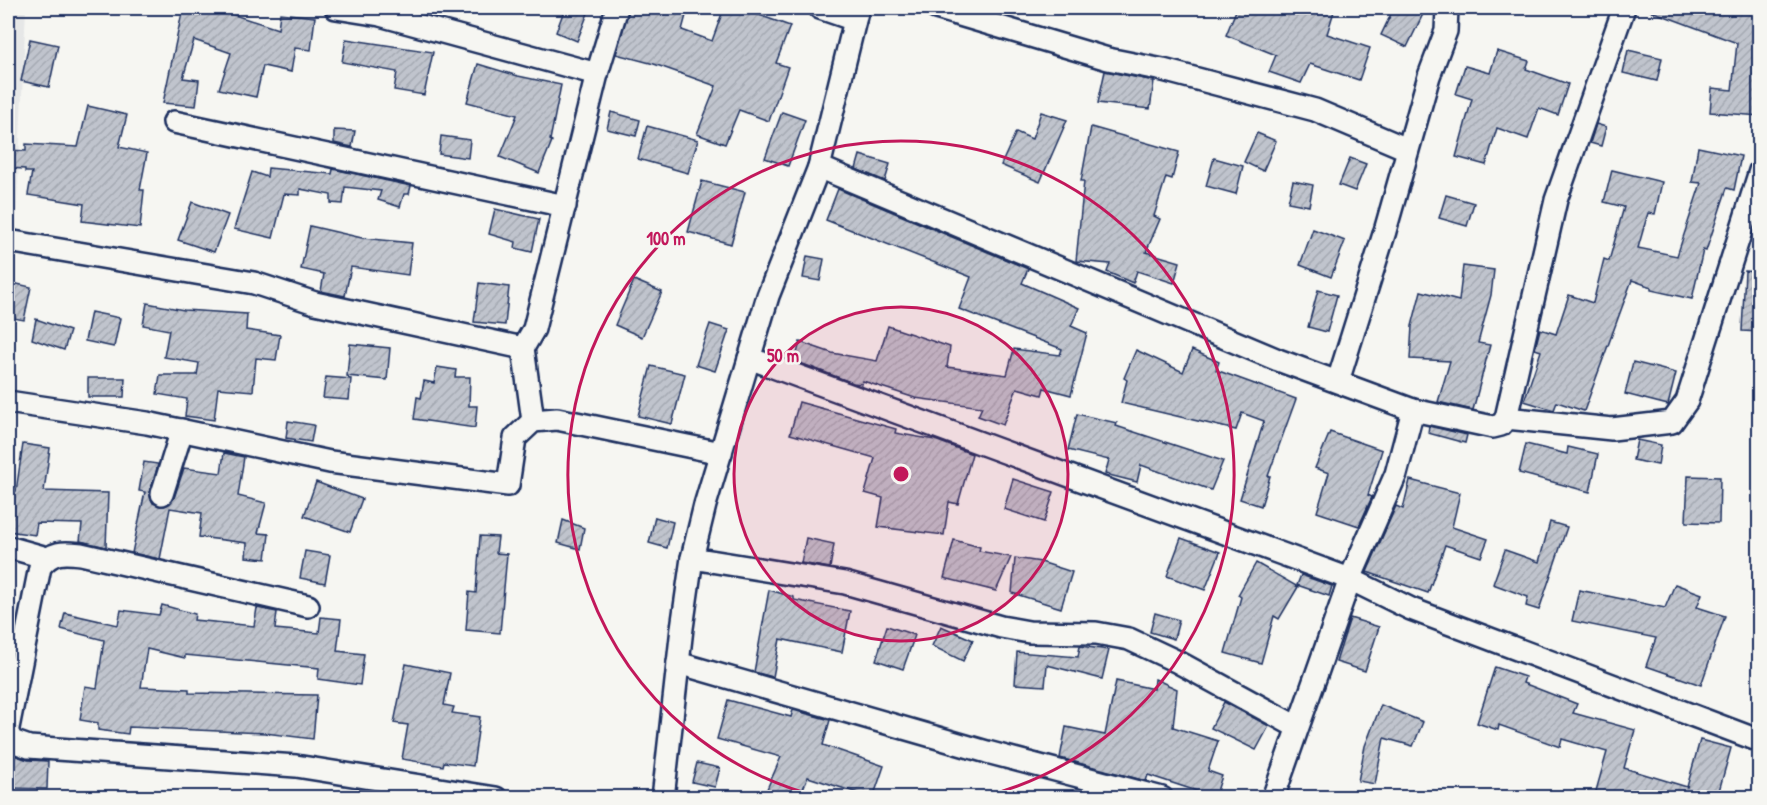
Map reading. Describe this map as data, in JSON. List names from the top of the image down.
{
  "rings": ["100 m", "50 m"]
}
